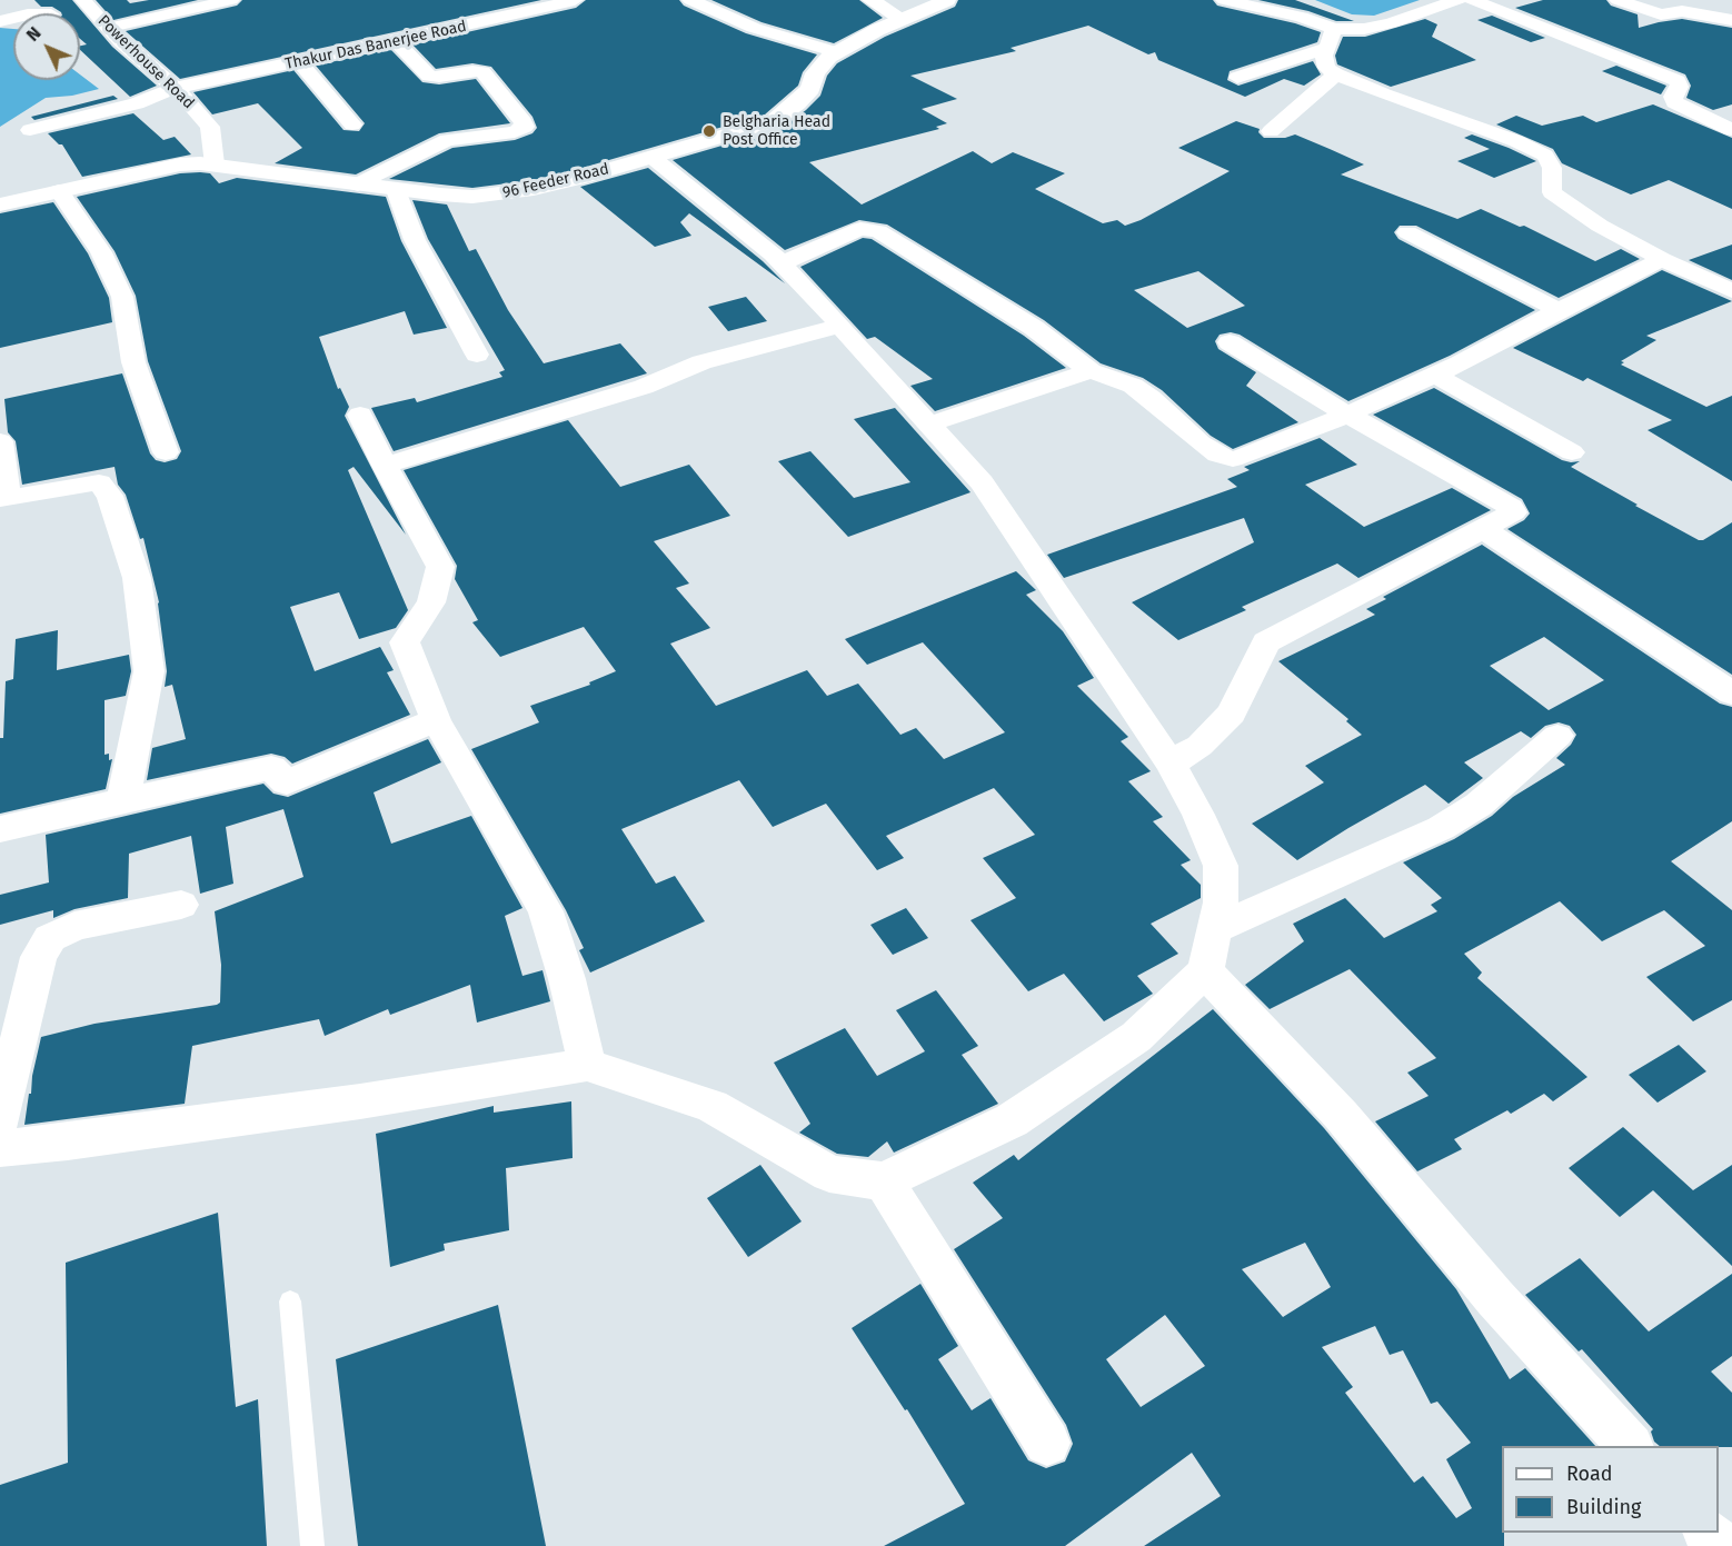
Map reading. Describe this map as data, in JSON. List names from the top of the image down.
{
  "streets": {
    "main road": ["96 Feeder Road"],
    "street": ["Thakur Das Banerjee Road", "Powerhouse Road"]
  },
  "crossings": [
    ["Thakur Das Banerjee Road", "Powerhouse Road"],
    ["Powerhouse Road", "96 Feeder Road"]
  ],
  "places": ["Belgharia Head Post Office"],
  "legend": ["Road", "Building"],
  "north": "top left"
}
